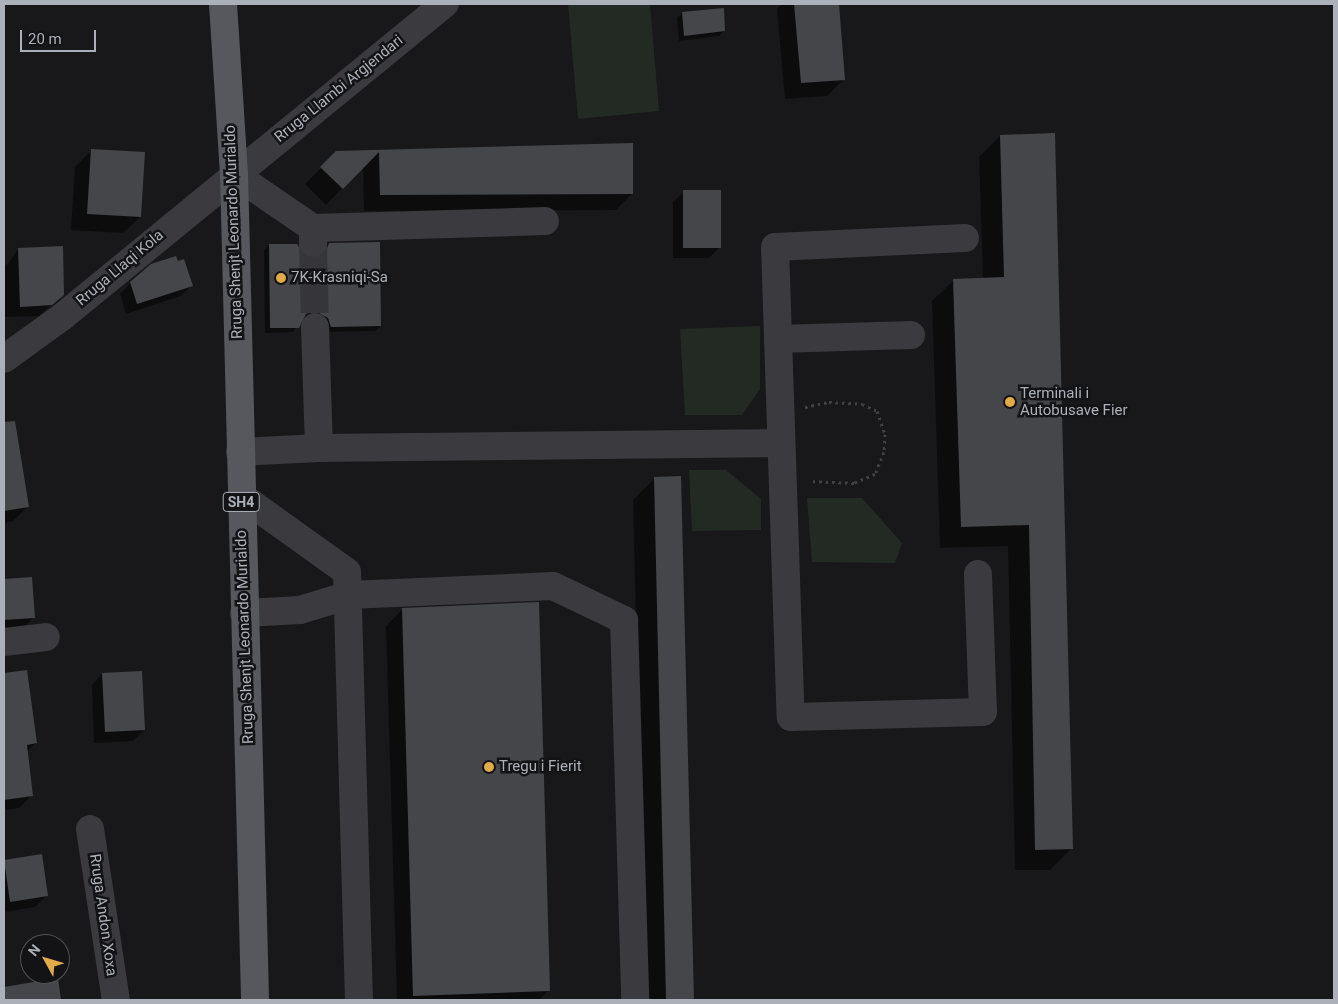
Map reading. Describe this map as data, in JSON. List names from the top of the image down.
{
  "streets": {
    "main road": ["Rruga Shenjt Leonardo Murialdo", "SH4"],
    "street": ["Rruga Llambi Argjendari", "Rruga Llaqi Kola", "Rruga Andon Xoxa"]
  },
  "crossings": [
    ["Rruga Llambi Argjendari", "Rruga Shenjt Leonardo Murialdo"],
    ["Rruga Llambi Argjendari", "Rruga Llaqi Kola"],
    ["Rruga Shenjt Leonardo Murialdo", "Rruga Llaqi Kola"]
  ],
  "places": ["7K-Krasniqi-Sa", "Terminali i Autobusave Fier", "Tregu i Fierit"],
  "scale_bar": "20 m",
  "north": "top left"
}
